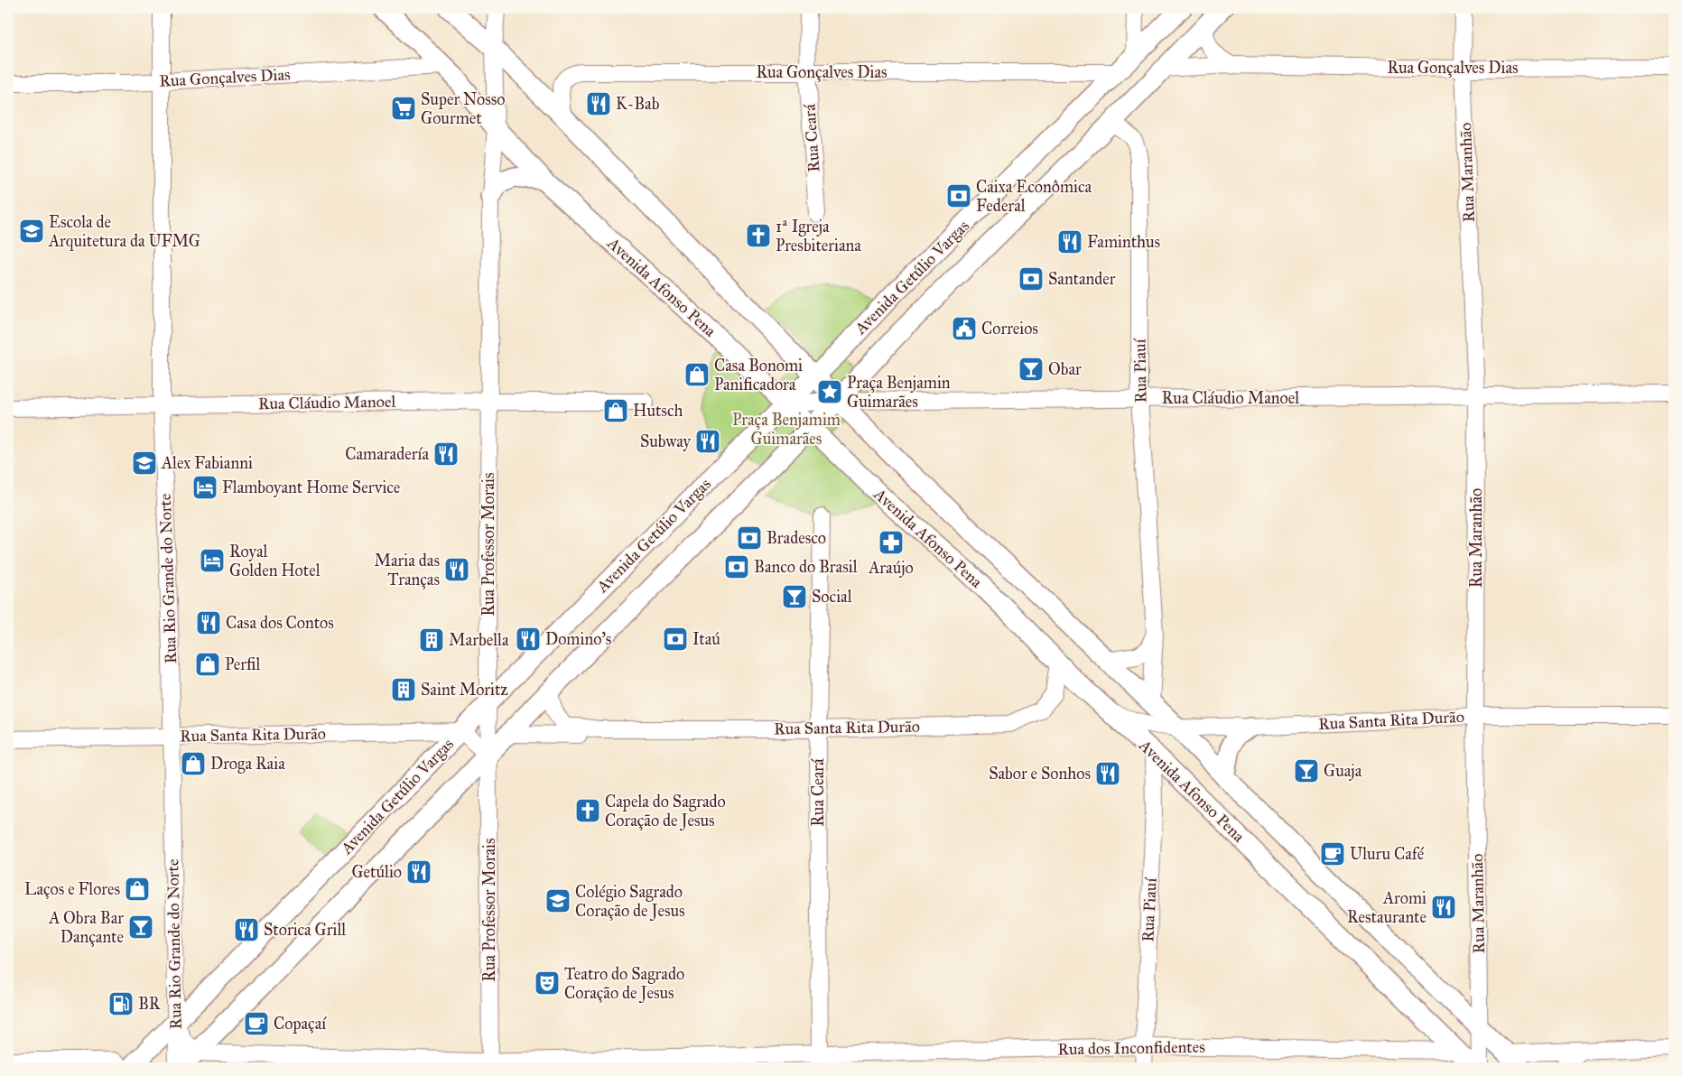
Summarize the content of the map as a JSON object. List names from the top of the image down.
{
  "streets": {
    "main road": ["Avenida Getúlio Vargas", "Avenida Afonso Pena"],
    "street": [
      "Rua Gonçalves Dias",
      "Rua Ceará",
      "Rua Maranhão",
      "Rua Piauí",
      "Rua Cláudio Manoel",
      "Rua Professor Morais",
      "Rua Rio Grande do Norte",
      "Rua Santa Rita Durão",
      "Rua dos Inconfidentes"
    ]
  },
  "crossings": [
    ["Rua Gonçalves Dias", "Rua Ceará"],
    ["Rua Gonçalves Dias", "Rua Maranhão"],
    ["Rua Gonçalves Dias", "Avenida Getúlio Vargas"],
    ["Rua Gonçalves Dias", "Avenida Afonso Pena"],
    ["Rua Gonçalves Dias", "Rua Rio Grande do Norte"],
    ["Rua Ceará", "Rua Santa Rita Durão"],
    ["Rua Ceará", "Rua dos Inconfidentes"],
    ["Rua Maranhão", "Avenida Afonso Pena"],
    ["Rua Maranhão", "Rua Cláudio Manoel"],
    ["Rua Maranhão", "Rua Santa Rita Durão"],
    ["Avenida Getúlio Vargas", "Avenida Afonso Pena"],
    ["Avenida Getúlio Vargas", "Rua Piauí"],
    ["Avenida Getúlio Vargas", "Rua Cláudio Manoel"],
    ["Avenida Getúlio Vargas", "Rua Professor Morais"],
    ["Avenida Getúlio Vargas", "Rua Rio Grande do Norte"],
    ["Avenida Getúlio Vargas", "Rua Santa Rita Durão"],
    ["Avenida Getúlio Vargas", "Rua dos Inconfidentes"],
    ["Avenida Afonso Pena", "Rua Piauí"],
    ["Avenida Afonso Pena", "Rua Cláudio Manoel"],
    ["Avenida Afonso Pena", "Rua Professor Morais"],
    ["Avenida Afonso Pena", "Rua Santa Rita Durão"],
    ["Avenida Afonso Pena", "Rua dos Inconfidentes"],
    ["Rua Piauí", "Rua Cláudio Manoel"],
    ["Rua Piauí", "Rua dos Inconfidentes"],
    ["Rua Cláudio Manoel", "Rua Professor Morais"],
    ["Rua Cláudio Manoel", "Rua Rio Grande do Norte"],
    ["Rua Professor Morais", "Rua dos Inconfidentes"],
    ["Rua Rio Grande do Norte", "Rua Santa Rita Durão"]
  ],
  "parks": ["Praça Benjamim Guimarães"],
  "places": {
    "restaurant": [
      "K-Bab",
      "Faminthus",
      "Subway",
      "Camaradería",
      "Maria das Tranças",
      "Casa dos Contos",
      "Domino's",
      "Sabor e Sonhos",
      "Getúlio",
      "Aromi Restaurante",
      "Storica Grill"
    ],
    "supermarket": ["Super Nosso Gourmet"],
    "bank": [
      "Caixa Econômica Federal",
      "Santander",
      "Bradesco",
      "Banco do Brasil",
      "Itaú"
    ],
    "school or university": ["Escola de Arquitetura da UFMG", "Alex Fabianni", "Colégio Sagrado Coração de Jesus"],
    "church": ["1ª Igreja Presbiteriana", "Capela do Sagrado Coração de Jesus"],
    "public building": ["Correios"],
    "bar": [
      "Obar",
      "Social",
      "Guaja",
      "A Obra Bar Dançante"
    ],
    "shop": [
      "Casa Bonomi Panificadora",
      "Hutsch",
      "Perfil",
      "Droga Raia",
      "Laços e Flores"
    ],
    "place": ["Praça Benjamin Guimarães"],
    "hotel": ["Flamboyant Home Service", "Royal Golden Hotel"],
    "pharmacy": ["Araújo"],
    "building": ["Marbella", "Saint Moritz"],
    "cafe": ["Uluru Café", "Copaçaí"],
    "theatre": ["Teatro do Sagrado Coração de Jesus"],
    "fuel station": ["BR"]
  }
}
